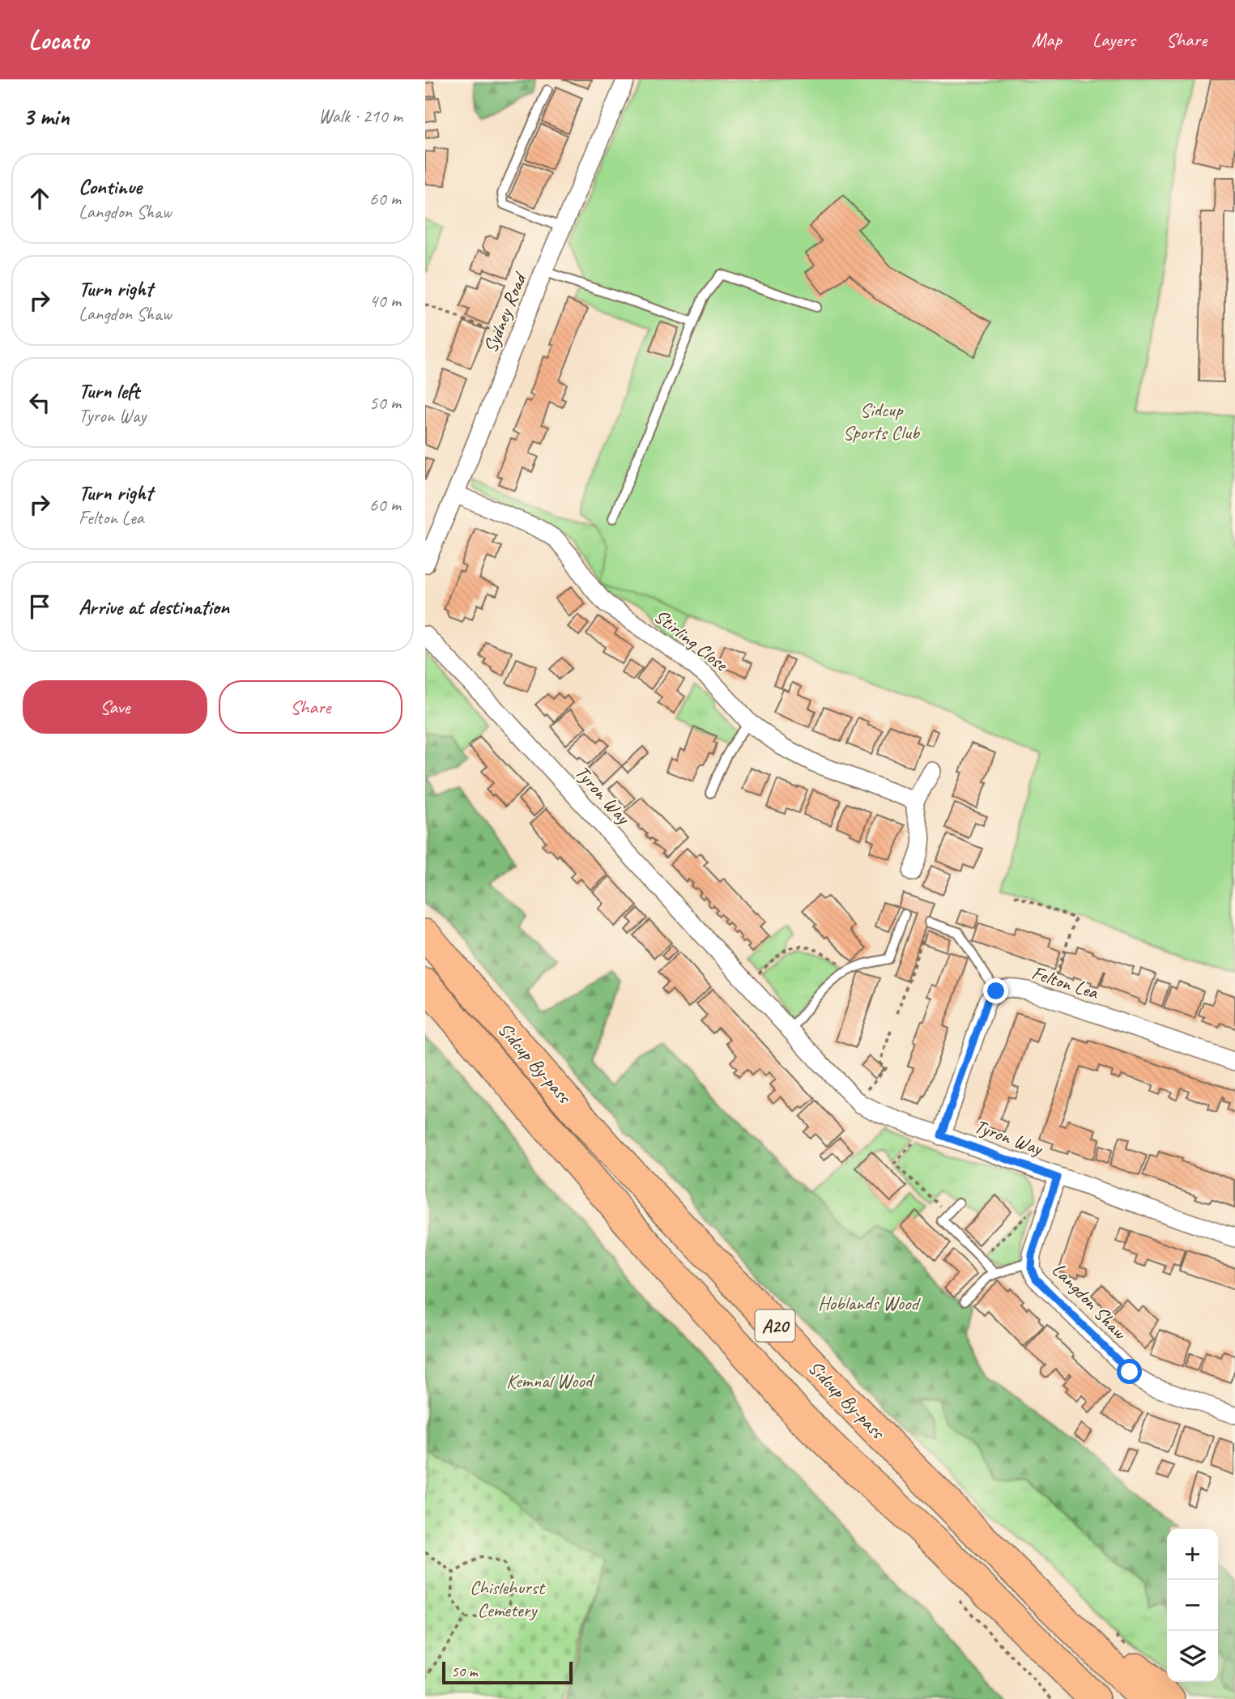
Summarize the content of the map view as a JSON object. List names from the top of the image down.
{
  "streets": {
    "highway": ["Sidcup By-pass", "A20"],
    "street": [
      "Sydney Road",
      "Stirling Close",
      "Tyron Way",
      "Felton Lea",
      "Langdon Shaw"
    ]
  },
  "crossings": [
    ["Sydney Road", "Stirling Close"],
    ["Tyron Way", "Langdon Shaw"],
    ["Sidcup By-pass", "A20"]
  ],
  "parks": [
    "Sidcup Sports Club",
    "Hoblands Wood",
    "Kemnal Wood",
    "Chislehurst Cemetery"
  ],
  "scale_bar": "50 m",
  "page": {
    "header": "Locato",
    "nav": ["Map", "Layers", "Share"],
    "heading": ["3 min", "Walk · 210 m"],
    "list": [
      ["Continue", "Langdon Shaw", "60 m"],
      ["Turn right", "Langdon Shaw", "40 m"],
      ["Turn left", "Tyron Way", "50 m"],
      ["Turn right", "Felton Lea", "60 m"],
      "Arrive at destination"
    ],
    "buttons": ["Save", "Share"],
    "map_buttons": ["+", "−"],
    "scale": "50 m"
  }
}
